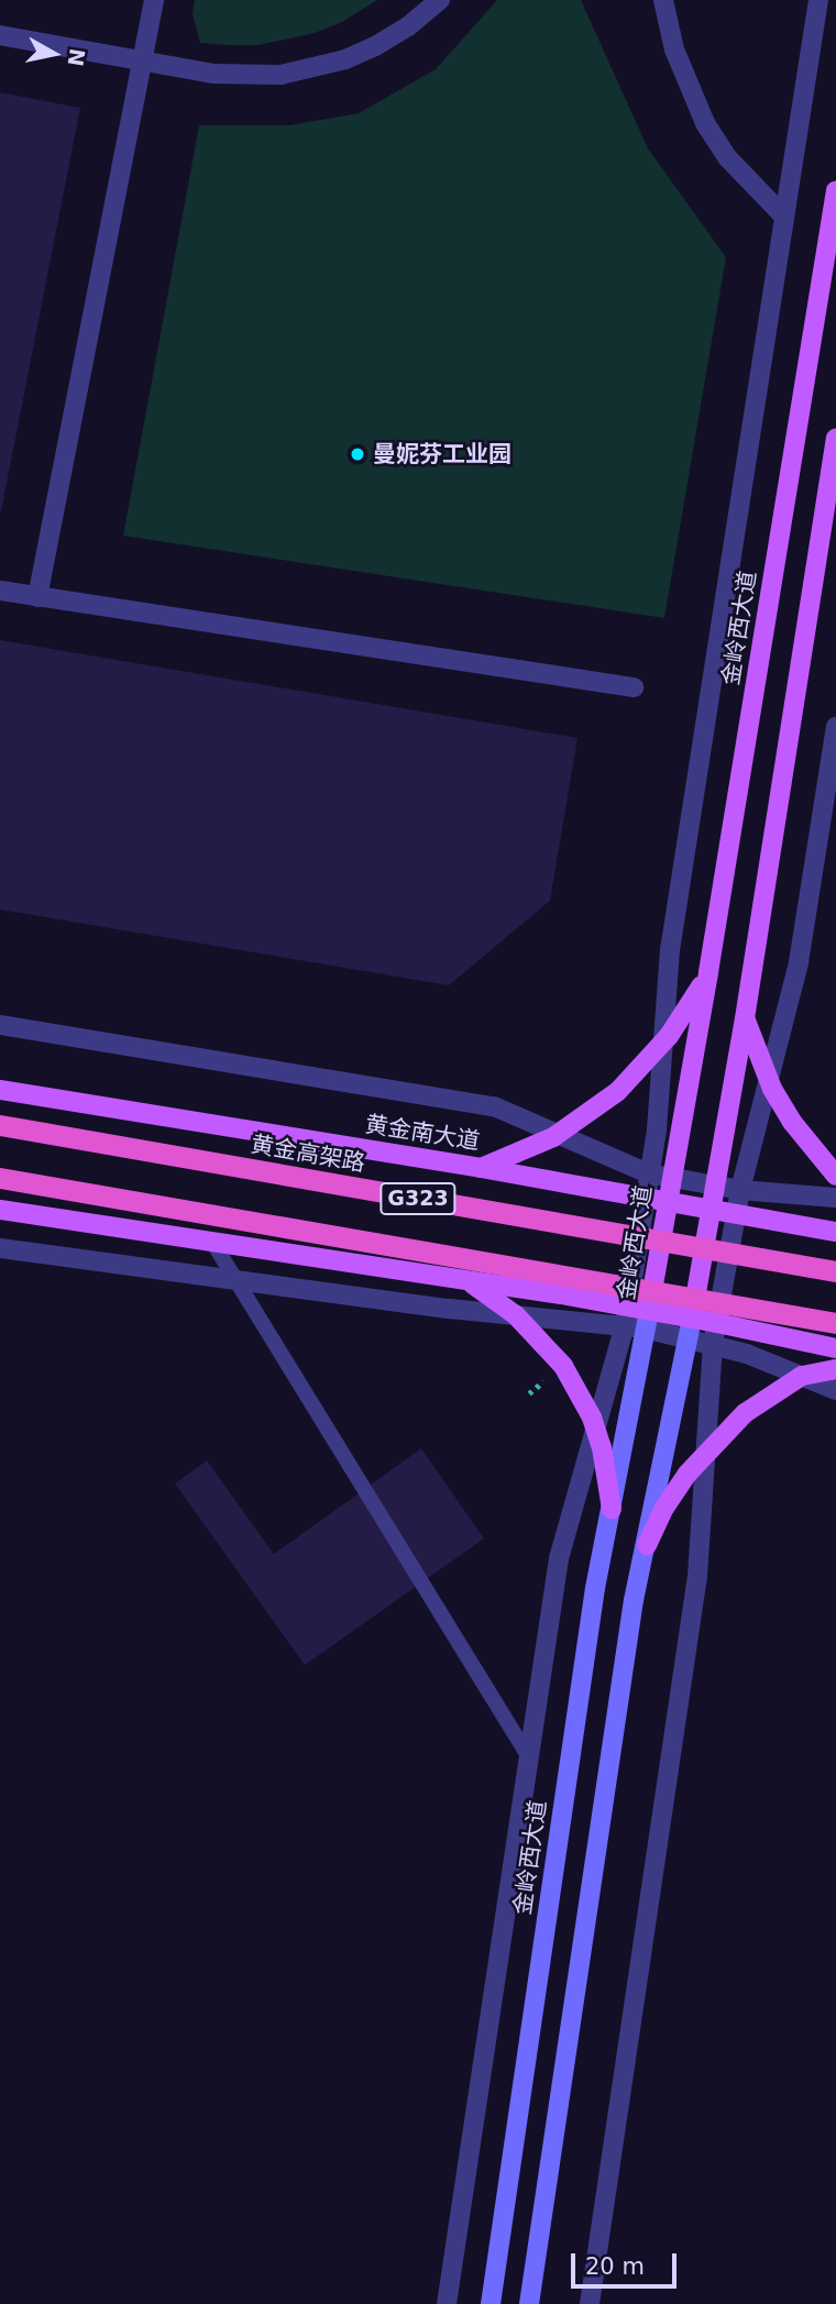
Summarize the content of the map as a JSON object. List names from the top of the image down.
{
  "streets": {
    "highway": ["黄金高架路", "G323"],
    "main road": ["金岭西大道", "黄金南大道"]
  },
  "crossings": [
    ["金岭西大道", "黄金南大道"]
  ],
  "places": ["曼妮芬工业园"],
  "scale_bar": "20 m",
  "north": "right"
}
